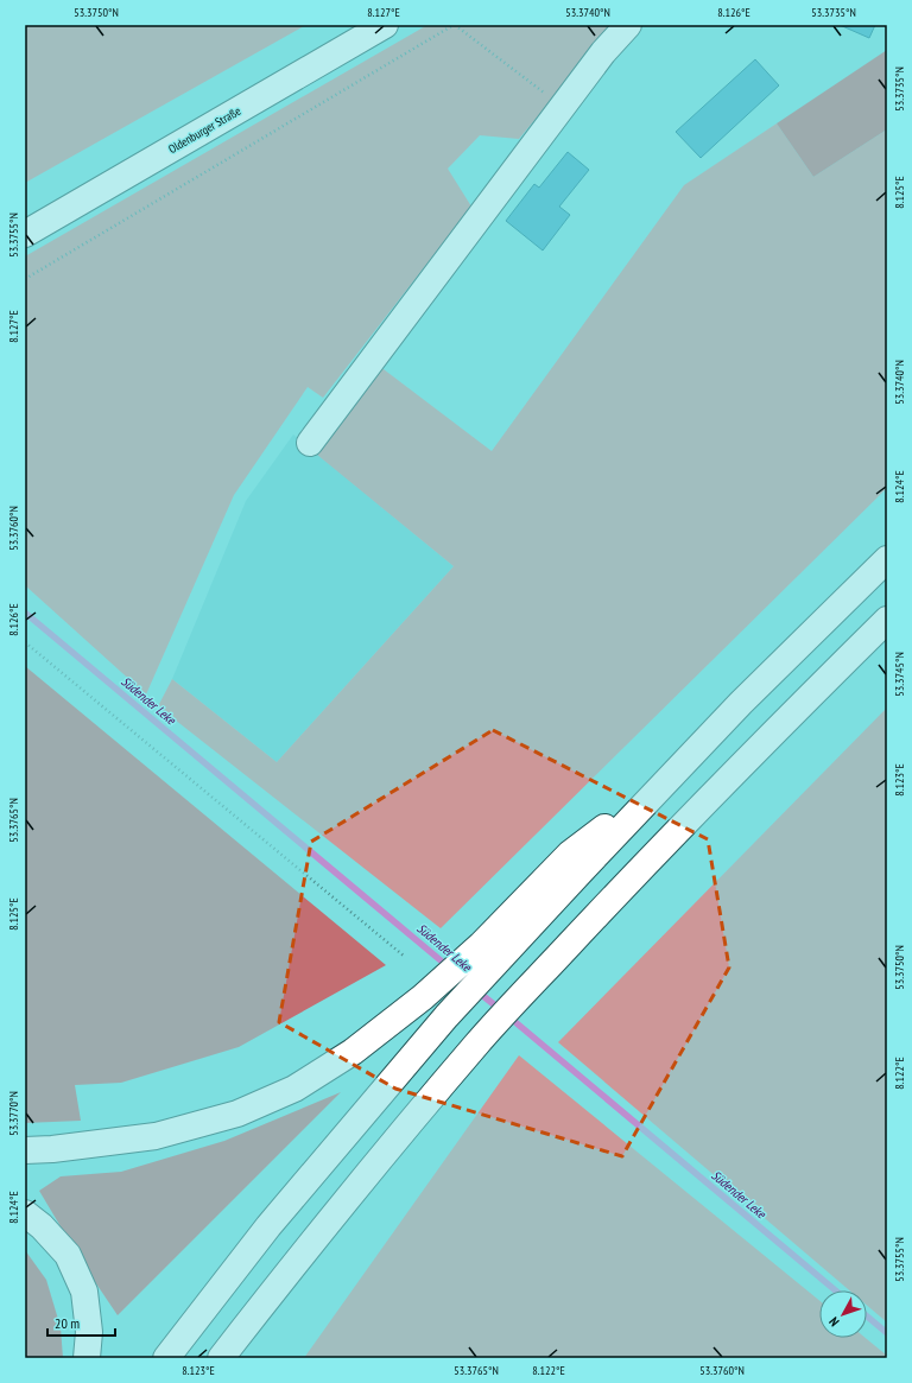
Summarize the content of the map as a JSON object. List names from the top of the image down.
{
  "streets": {
    "main road": ["Oldenburger Straße"]
  },
  "water": ["Südender Leke"],
  "scale_bar": "20 m",
  "north": "bottom left",
  "coordinates": [
    "53.3750°N",
    "8.127°E",
    "53.3740°N",
    "8.126°E",
    "53.3735°N",
    "8.125°E",
    "53.3755°N",
    "8.124°E",
    "53.3760°N",
    "53.3745°N",
    "8.123°E",
    "53.3765°N",
    "8.122°E",
    "53.3770°N"
  ]
}
